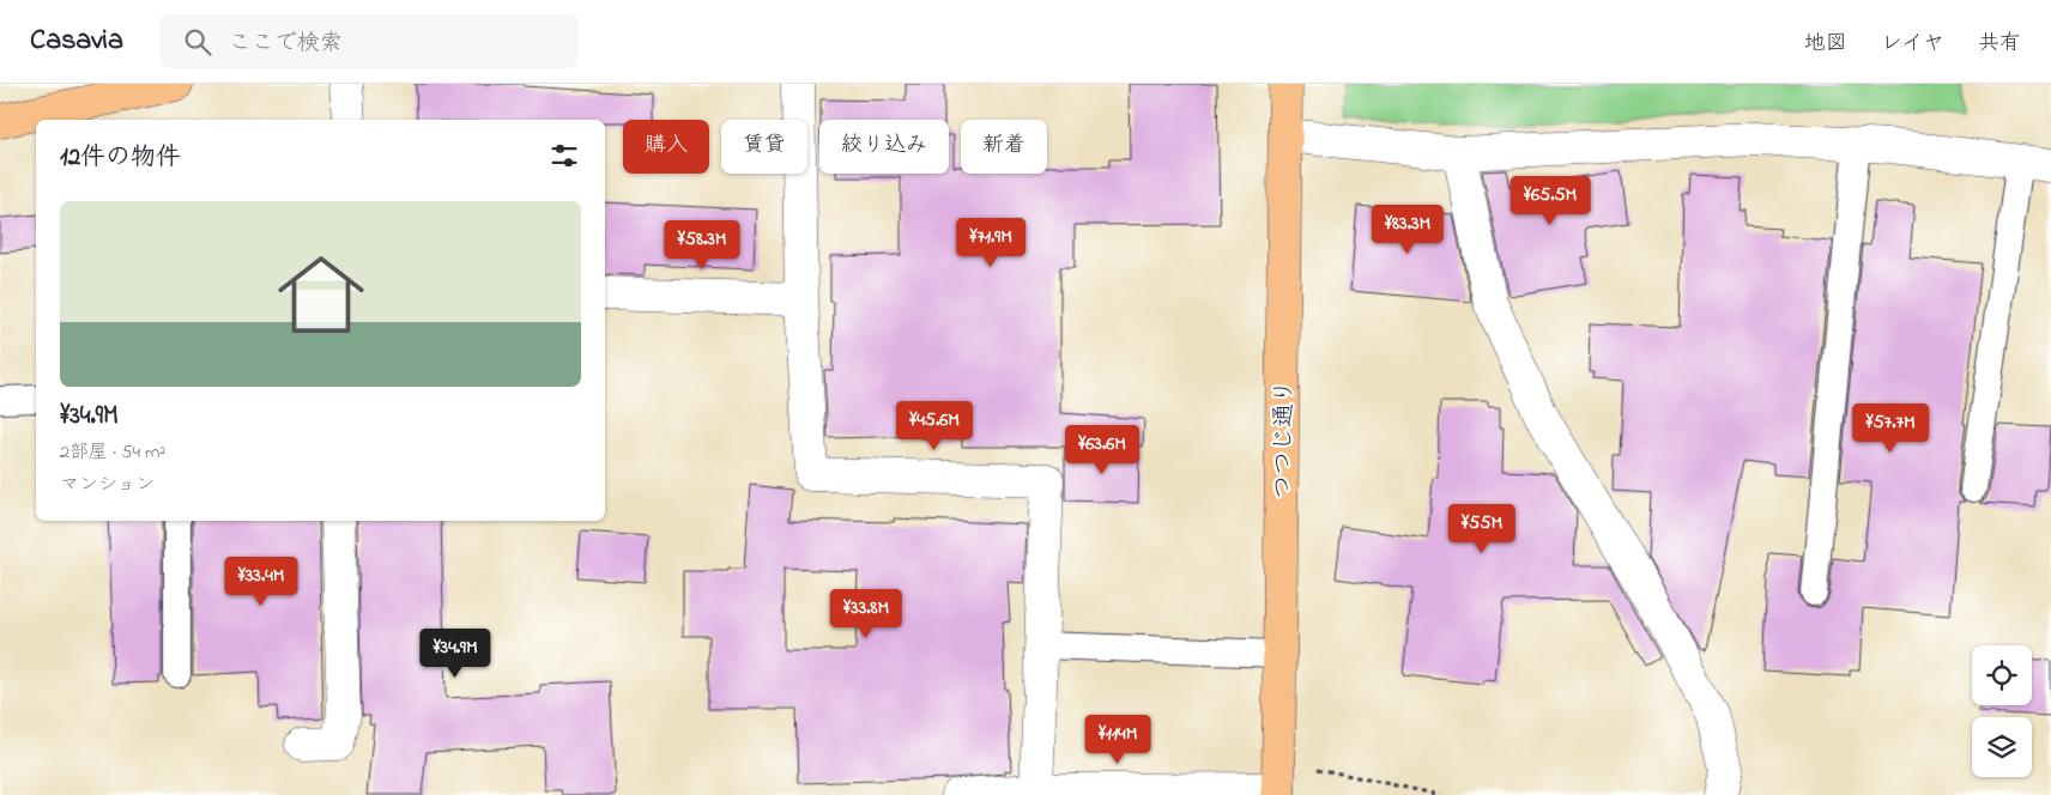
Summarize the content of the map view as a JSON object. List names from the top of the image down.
{
  "streets": {
    "main road": ["つつじ通り"]
  },
  "page": {
    "header": "Casavia",
    "search": "ここで検索",
    "nav": ["地図", "レイヤ", "共有"],
    "chip": [
      "購入",
      "賃貸",
      "絞り込み",
      "新着"
    ],
    "heading": "12件の物件",
    "price": [
      "¥65.5M",
      "¥83.3M",
      "¥71.9M",
      "¥58.3M",
      "¥45.6M",
      "¥57.7M",
      "¥63.6M",
      "¥55M",
      "¥33.4M",
      "¥33.8M",
      "¥34.9M",
      "¥114M"
    ],
    "list": [
      {
        "name": "¥34.9M",
        "note": "2部屋 · 54 m² · マンション"
      }
    ]
  }
}
